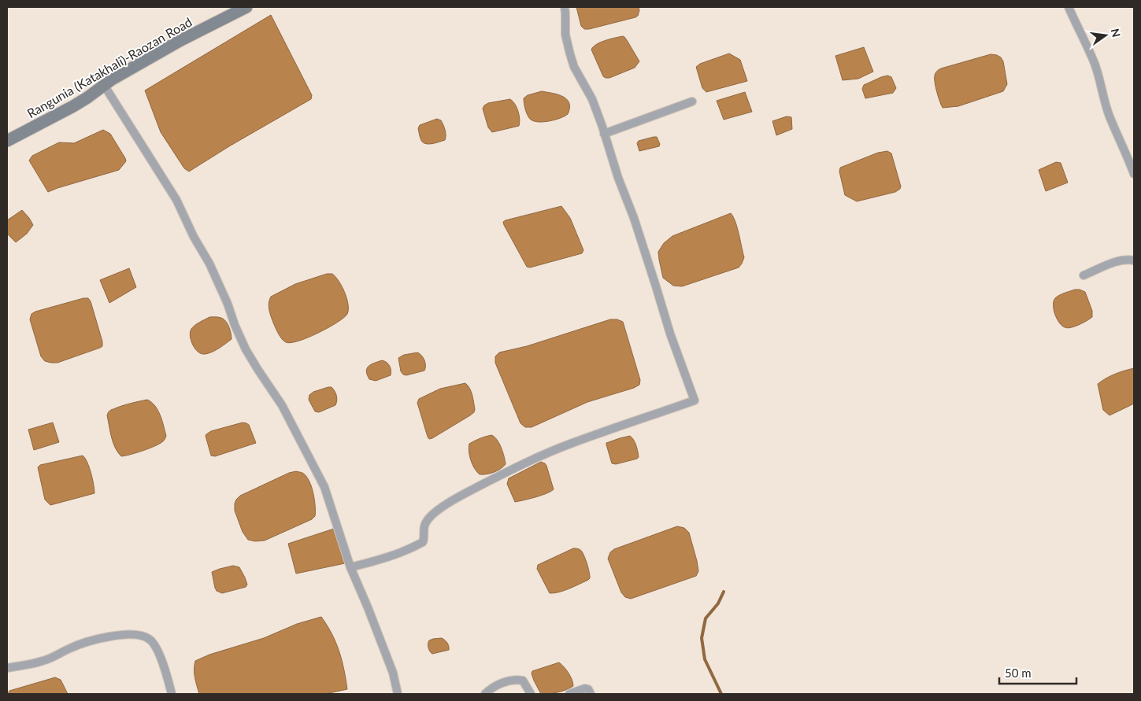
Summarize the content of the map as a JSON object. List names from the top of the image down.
{
  "streets": {
    "main road": ["Rangunia (Katakhali)-Raozan Road"]
  },
  "scale_bar": "50 m",
  "north": "right"
}
